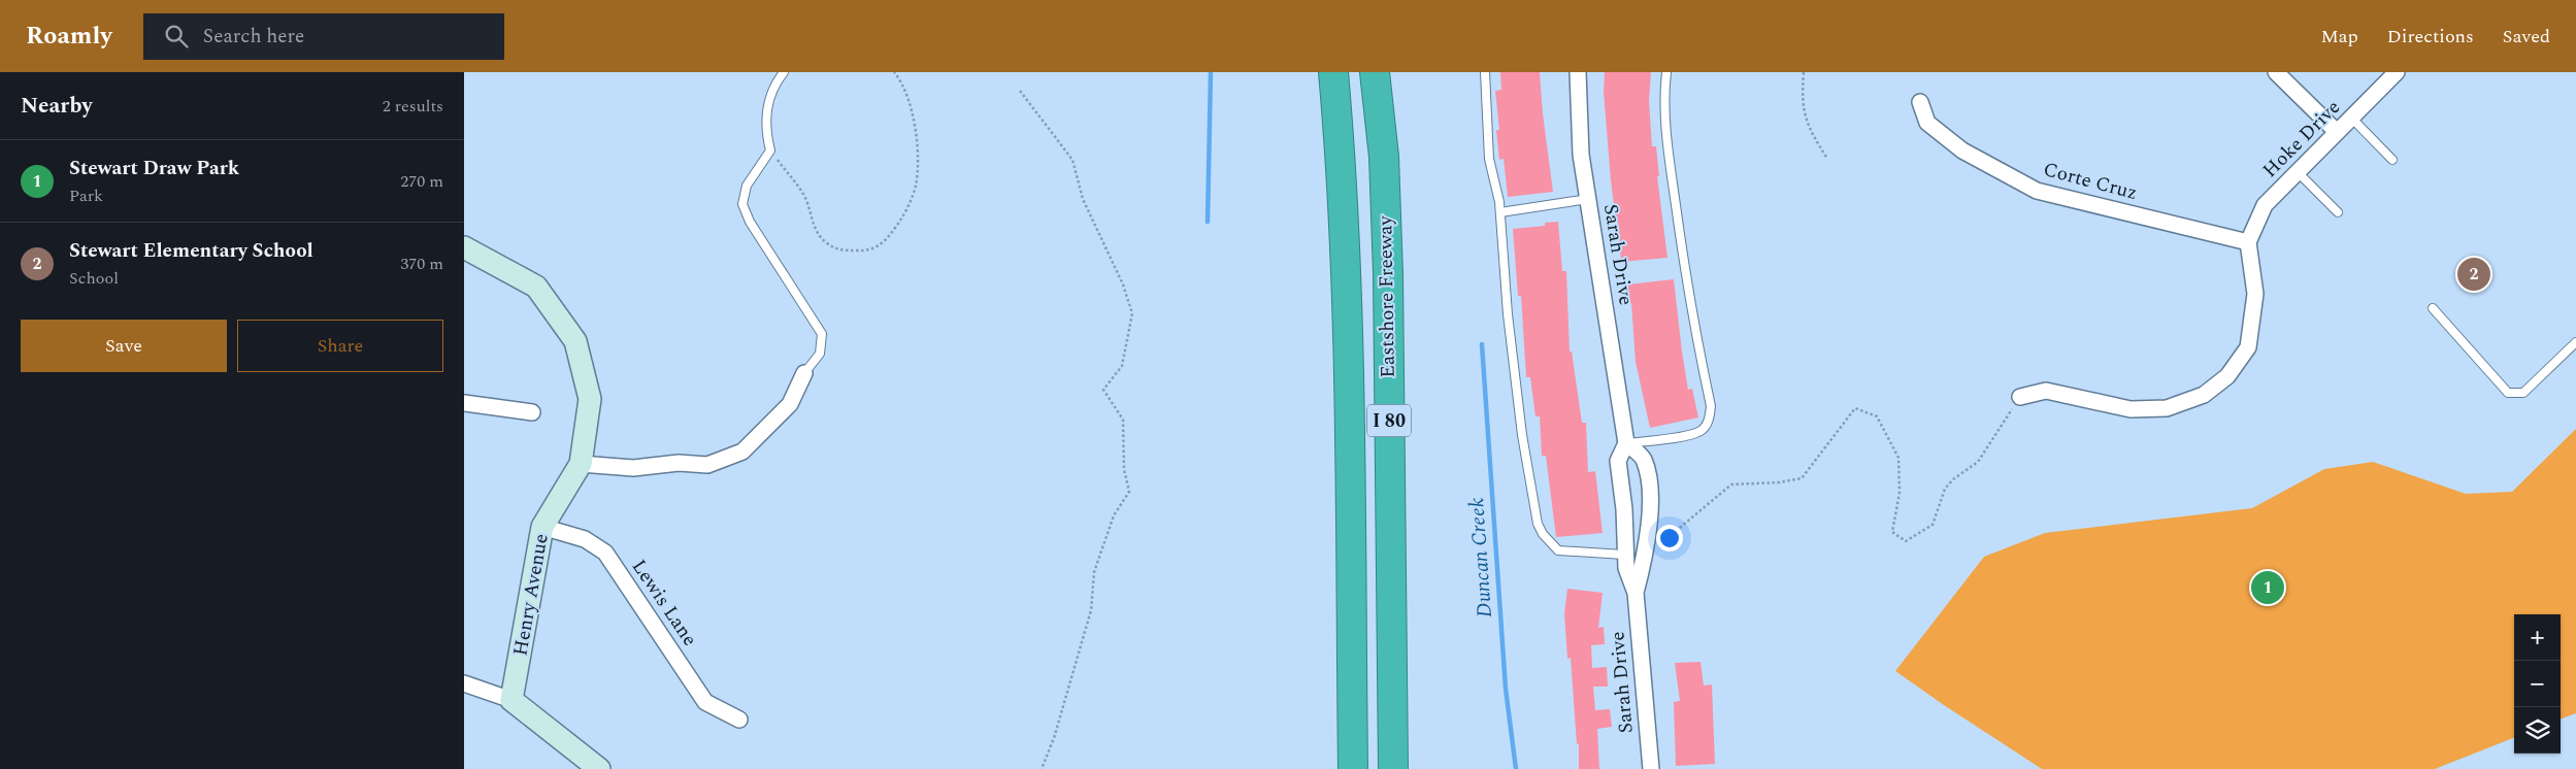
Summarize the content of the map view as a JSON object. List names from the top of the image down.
{
  "streets": {
    "highway": ["Eastshore Freeway", "I 80"],
    "street": [
      "Hoke Drive",
      "Corte Cruz",
      "Sarah Drive",
      "Henry Avenue",
      "Lewis Lane"
    ]
  },
  "crossings": [
    ["Hoke Drive", "Corte Cruz"],
    ["Henry Avenue", "Lewis Lane"]
  ],
  "water": ["Duncan Creek"],
  "page": {
    "header": "Roamly",
    "search": "Search here",
    "nav": ["Map", "Directions", "Saved"],
    "heading": ["Nearby", "2 results"],
    "list": [
      {
        "mark": "1",
        "name": "Stewart Draw Park",
        "note": "Park",
        "value": "270 m"
      },
      {
        "mark": "2",
        "name": "Stewart Elementary School",
        "note": "School",
        "value": "370 m"
      }
    ],
    "pins": ["2", "1"],
    "buttons": ["Save", "Share"],
    "map_buttons": ["+", "−"]
  }
}
